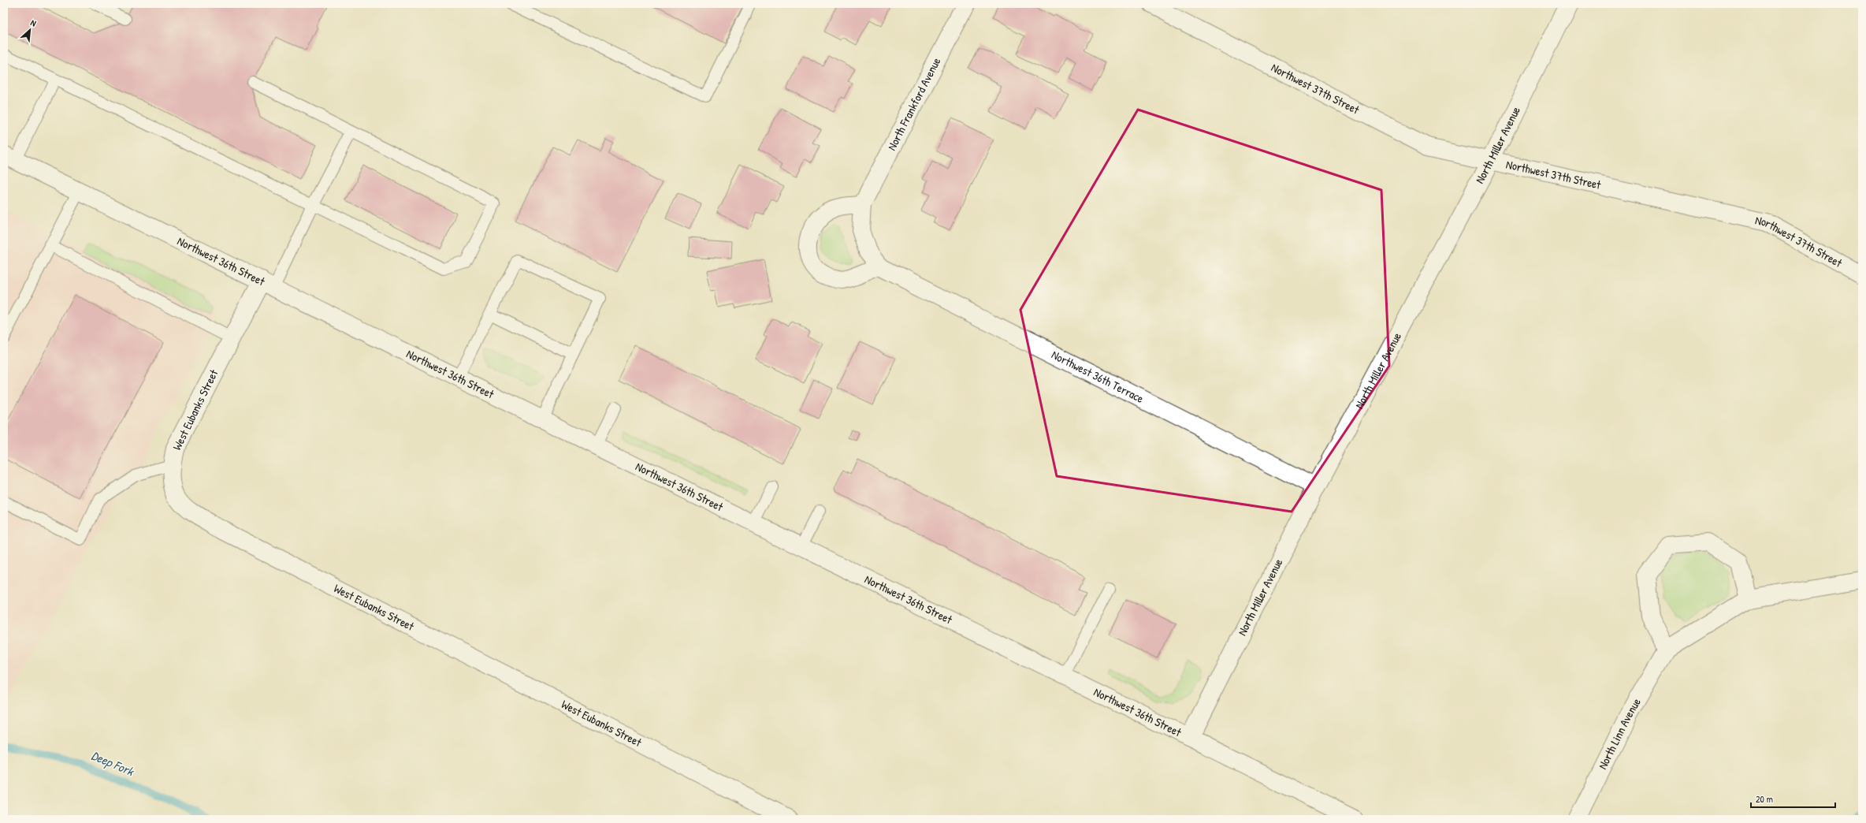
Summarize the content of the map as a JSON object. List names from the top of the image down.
{
  "streets": {
    "street": [
      "Northwest 37th Street",
      "North Frankford Avenue",
      "North Miller Avenue",
      "Northwest 36th Street",
      "Northwest 36th Terrace",
      "West Eubanks Street",
      "North Linn Avenue"
    ]
  },
  "crossings": [
    ["Northwest 37th Street", "North Miller Avenue"],
    ["North Frankford Avenue", "Northwest 36th Terrace"],
    ["North Miller Avenue", "Northwest 36th Street"],
    ["North Miller Avenue", "Northwest 36th Terrace"],
    ["Northwest 36th Street", "West Eubanks Street"]
  ],
  "water": ["Deep Fork"],
  "scale_bar": "20 m",
  "north": "top right"
}
